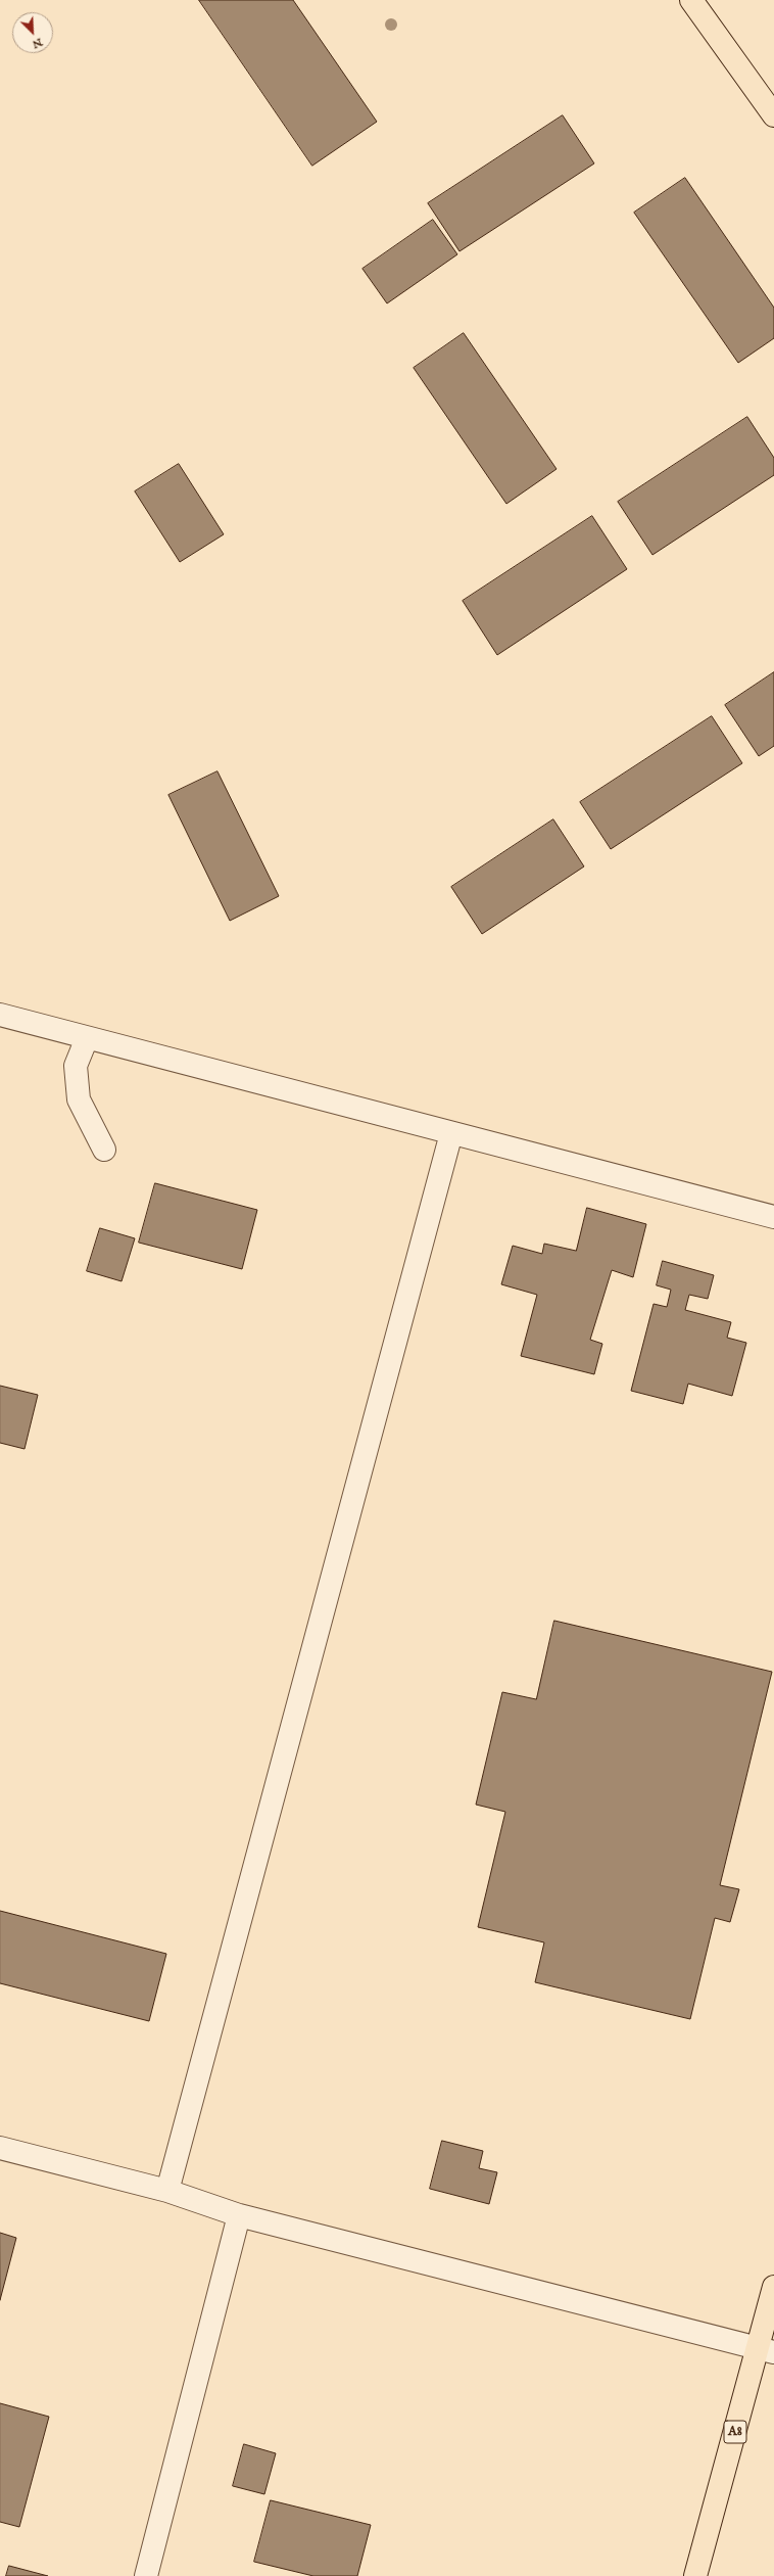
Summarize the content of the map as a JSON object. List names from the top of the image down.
{
  "streets": {
    "main road": ["A8"]
  },
  "north": "bottom right"
}
